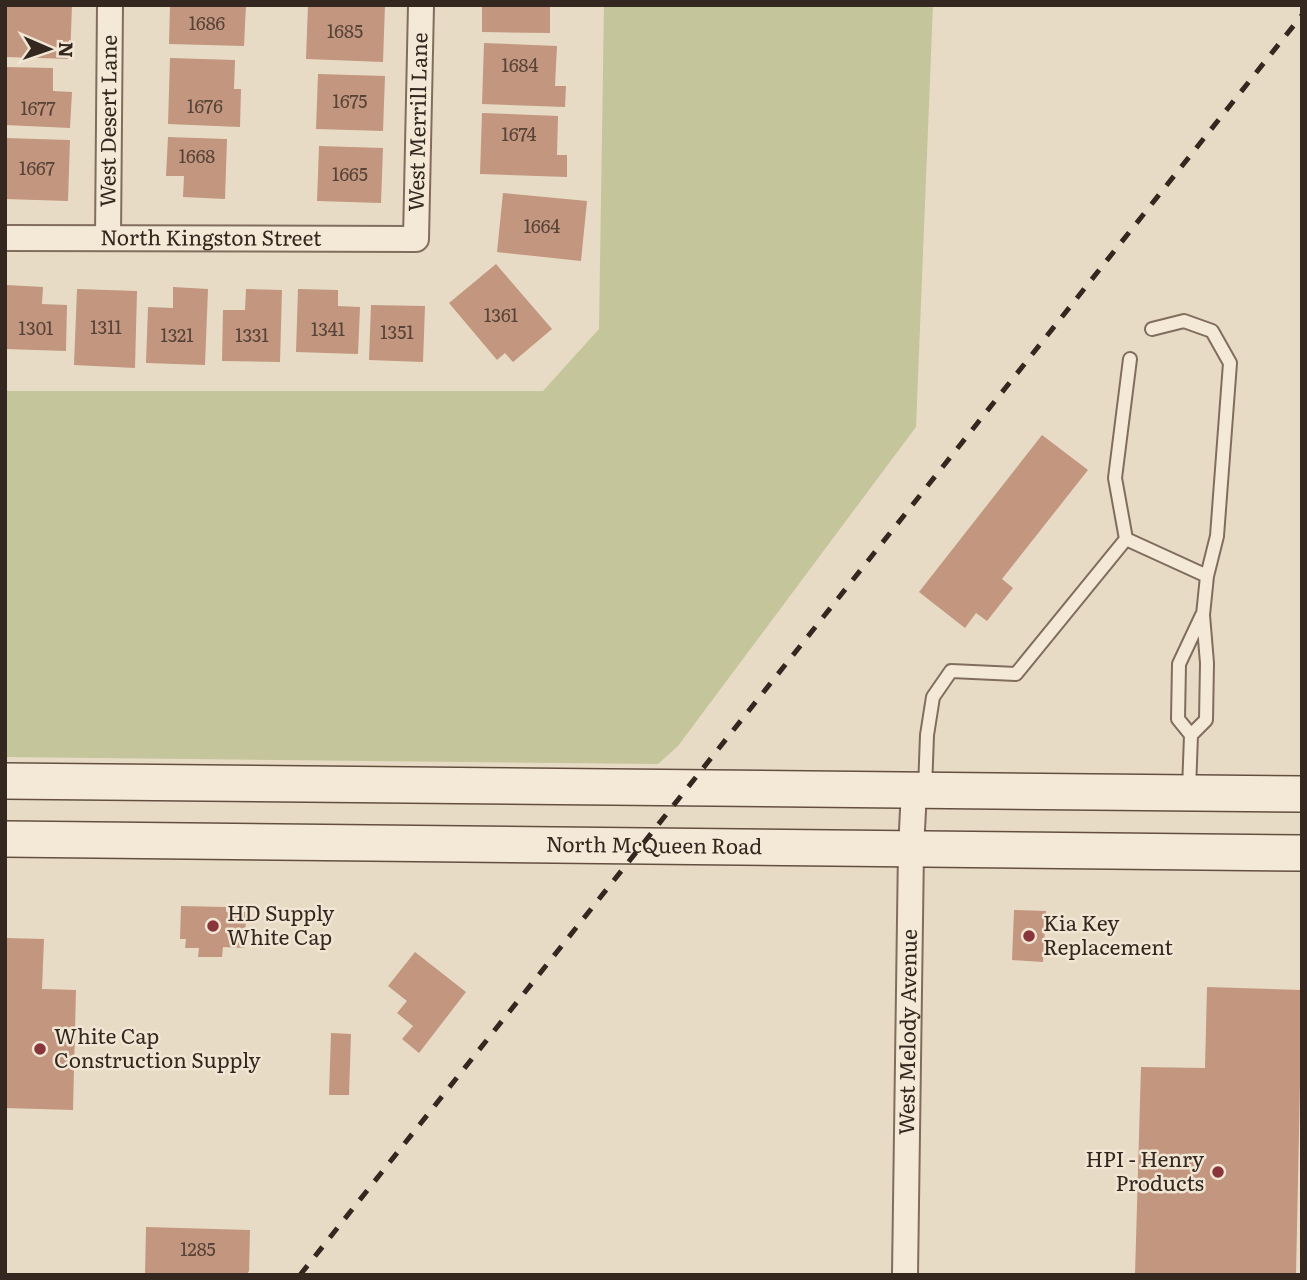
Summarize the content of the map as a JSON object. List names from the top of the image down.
{
  "streets": {
    "main road": ["North McQueen Road"],
    "street": [
      "West Desert Lane",
      "West Merrill Lane",
      "North Kingston Street",
      "West Melody Avenue"
    ]
  },
  "crossings": [
    ["West Desert Lane", "North Kingston Street"],
    ["West Merrill Lane", "North Kingston Street"],
    ["North McQueen Road", "West Melody Avenue"]
  ],
  "places": [
    "HD Supply White Cap",
    "Kia Key Replacement",
    "White Cap Construction Supply",
    "HPI - Henry Products"
  ],
  "house_numbers": [
    "1686",
    "1685",
    "1684",
    "1675",
    "1676",
    "1677",
    "1674",
    "1668",
    "1667",
    "1665",
    "1664",
    "1361",
    "1311",
    "1301",
    "1341",
    "1351",
    "1321",
    "1331",
    "1285"
  ],
  "north": "right"
}
